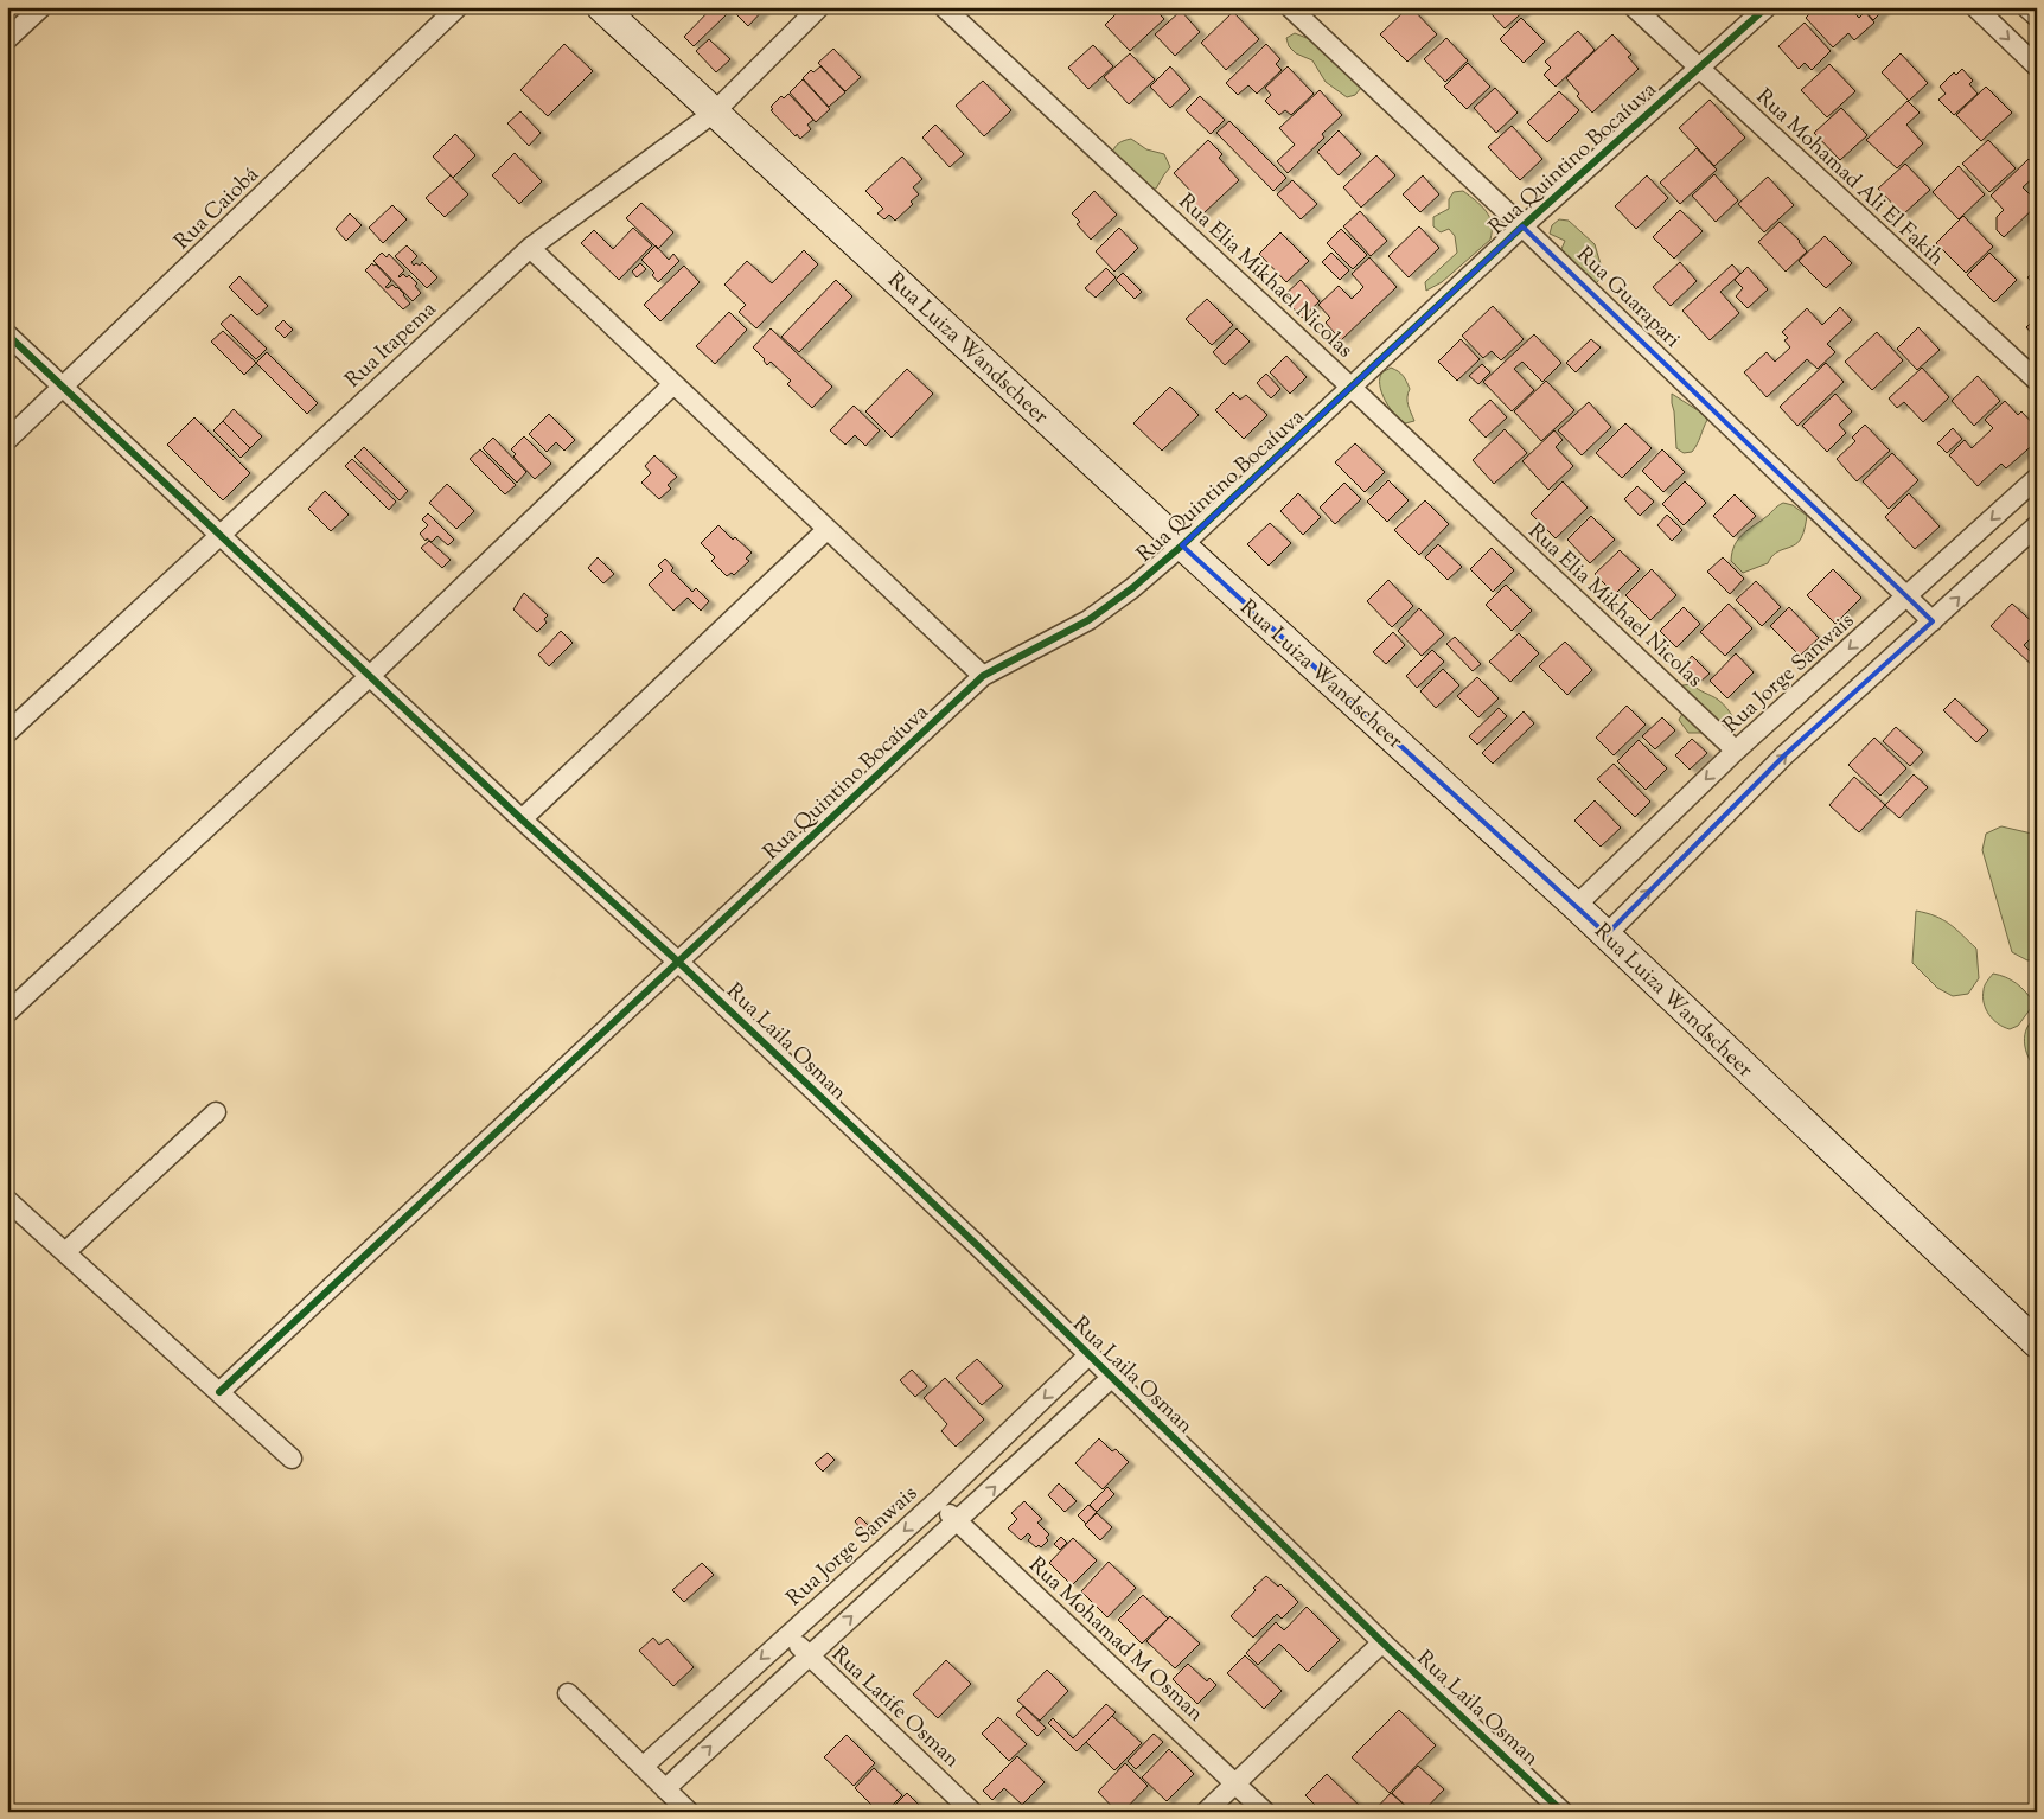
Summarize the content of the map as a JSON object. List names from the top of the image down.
{
  "streets": {
    "main road": ["Rua Luiza Wandscheer"],
    "street": [
      "Rua Quintino Bocaíuva",
      "Rua Mohamad Ali El Fakih",
      "Rua Caiobá",
      "Rua Elia Mikhael Nicolas",
      "Rua Guarapari",
      "Rua Itapema",
      "Rua Jorge Sanwais",
      "Rua Laila Osman",
      "Rua Mohamad M Osman",
      "Rua Latife Osman"
    ]
  },
  "crossings": [
    ["Rua Quintino Bocaíuva", "Rua Mohamad Ali El Fakih"],
    ["Rua Quintino Bocaíuva", "Rua Elia Mikhael Nicolas"],
    ["Rua Quintino Bocaíuva", "Rua Guarapari"],
    ["Rua Quintino Bocaíuva", "Rua Luiza Wandscheer"],
    ["Rua Quintino Bocaíuva", "Rua Laila Osman"],
    ["Rua Caiobá", "Rua Laila Osman"],
    ["Rua Elia Mikhael Nicolas", "Rua Jorge Sanwais"],
    ["Rua Guarapari", "Rua Jorge Sanwais"],
    ["Rua Itapema", "Rua Luiza Wandscheer"],
    ["Rua Itapema", "Rua Laila Osman"],
    ["Rua Luiza Wandscheer", "Rua Jorge Sanwais"],
    ["Rua Jorge Sanwais", "Rua Laila Osman"],
    ["Rua Jorge Sanwais", "Rua Mohamad M Osman"],
    ["Rua Jorge Sanwais", "Rua Latife Osman"]
  ]
}
